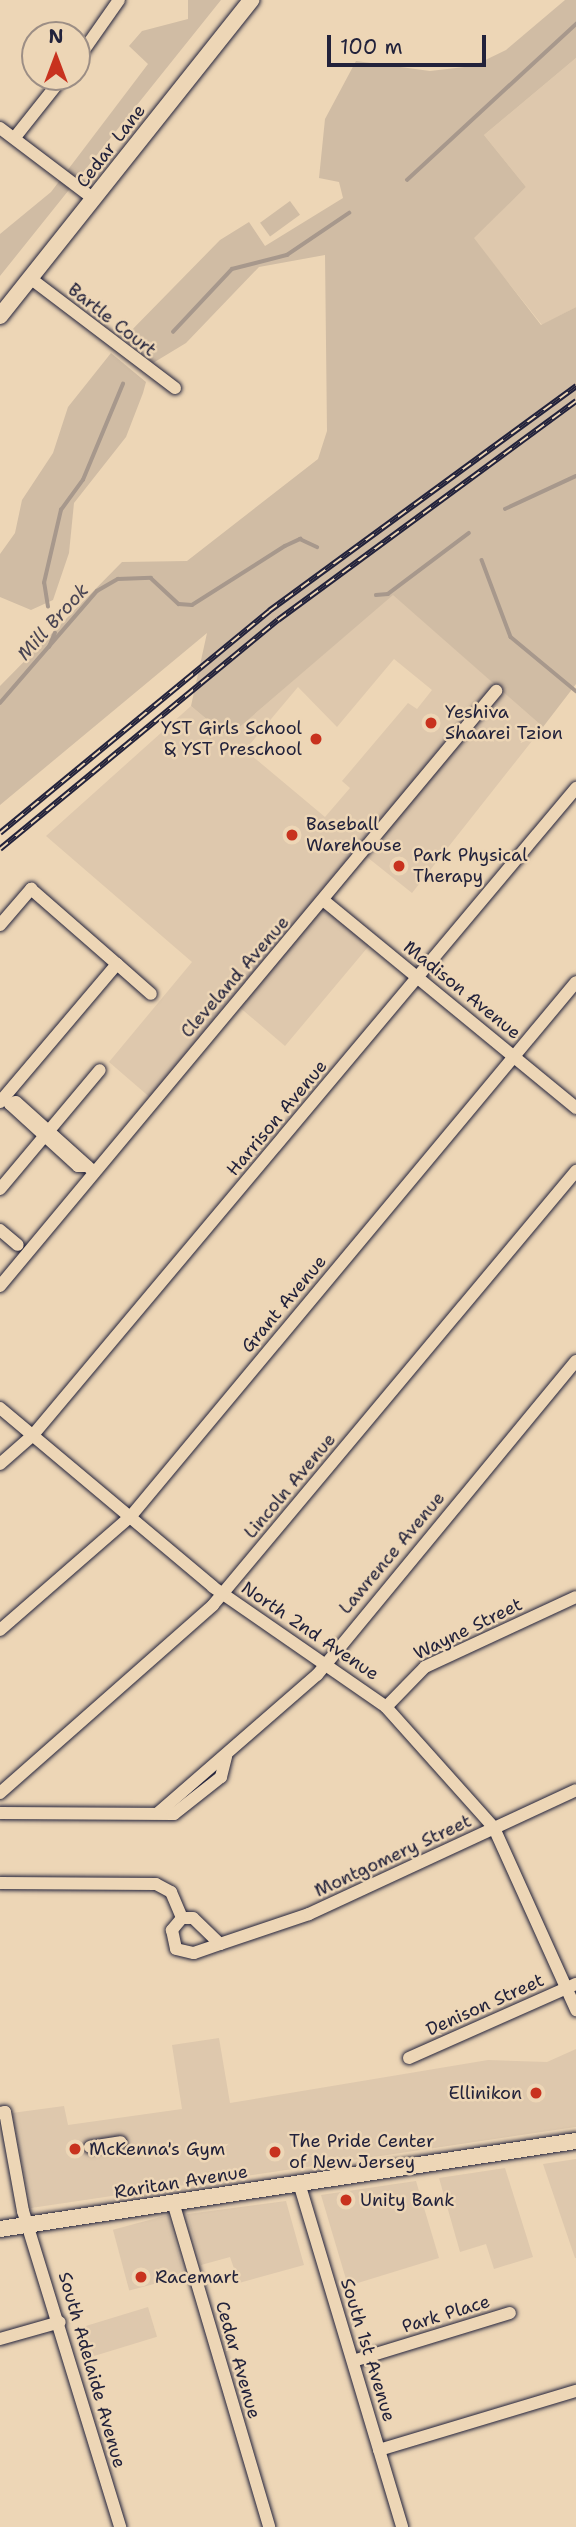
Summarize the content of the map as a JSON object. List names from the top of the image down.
{
  "streets": {
    "main road": ["Cedar Lane", "Raritan Avenue"],
    "street": [
      "Bartle Court",
      "Cleveland Avenue",
      "Madison Avenue",
      "Harrison Avenue",
      "Grant Avenue",
      "Lincoln Avenue",
      "Lawrence Avenue",
      "Wayne Street",
      "North 2nd Avenue",
      "Montgomery Street",
      "Denison Street",
      "Park Place",
      "South 1st Avenue",
      "Cedar Avenue",
      "South Adelaide Avenue"
    ]
  },
  "crossings": [
    ["Cedar Lane", "Bartle Court"],
    ["Cleveland Avenue", "Madison Avenue"],
    ["Madison Avenue", "Harrison Avenue"],
    ["Madison Avenue", "Grant Avenue"],
    ["Harrison Avenue", "North 2nd Avenue"],
    ["Grant Avenue", "North 2nd Avenue"],
    ["Lincoln Avenue", "North 2nd Avenue"],
    ["Lawrence Avenue", "North 2nd Avenue"],
    ["Wayne Street", "North 2nd Avenue"],
    ["North 2nd Avenue", "Montgomery Street"],
    ["North 2nd Avenue", "Denison Street"],
    ["Raritan Avenue", "South 1st Avenue"],
    ["Raritan Avenue", "Cedar Avenue"],
    ["Raritan Avenue", "South Adelaide Avenue"],
    ["Park Place", "South 1st Avenue"]
  ],
  "water": ["Mill Brook"],
  "places": [
    "Yeshiva Shaarei Tzion",
    "YST Girls School & YST Preschool",
    "Baseball Warehouse",
    "Park Physical Therapy",
    "Ellinikon",
    "McKenna's Gym",
    "The Pride Center of New Jersey",
    "Unity Bank",
    "Racemart"
  ],
  "scale_bar": "100 m",
  "north": "top"
}
